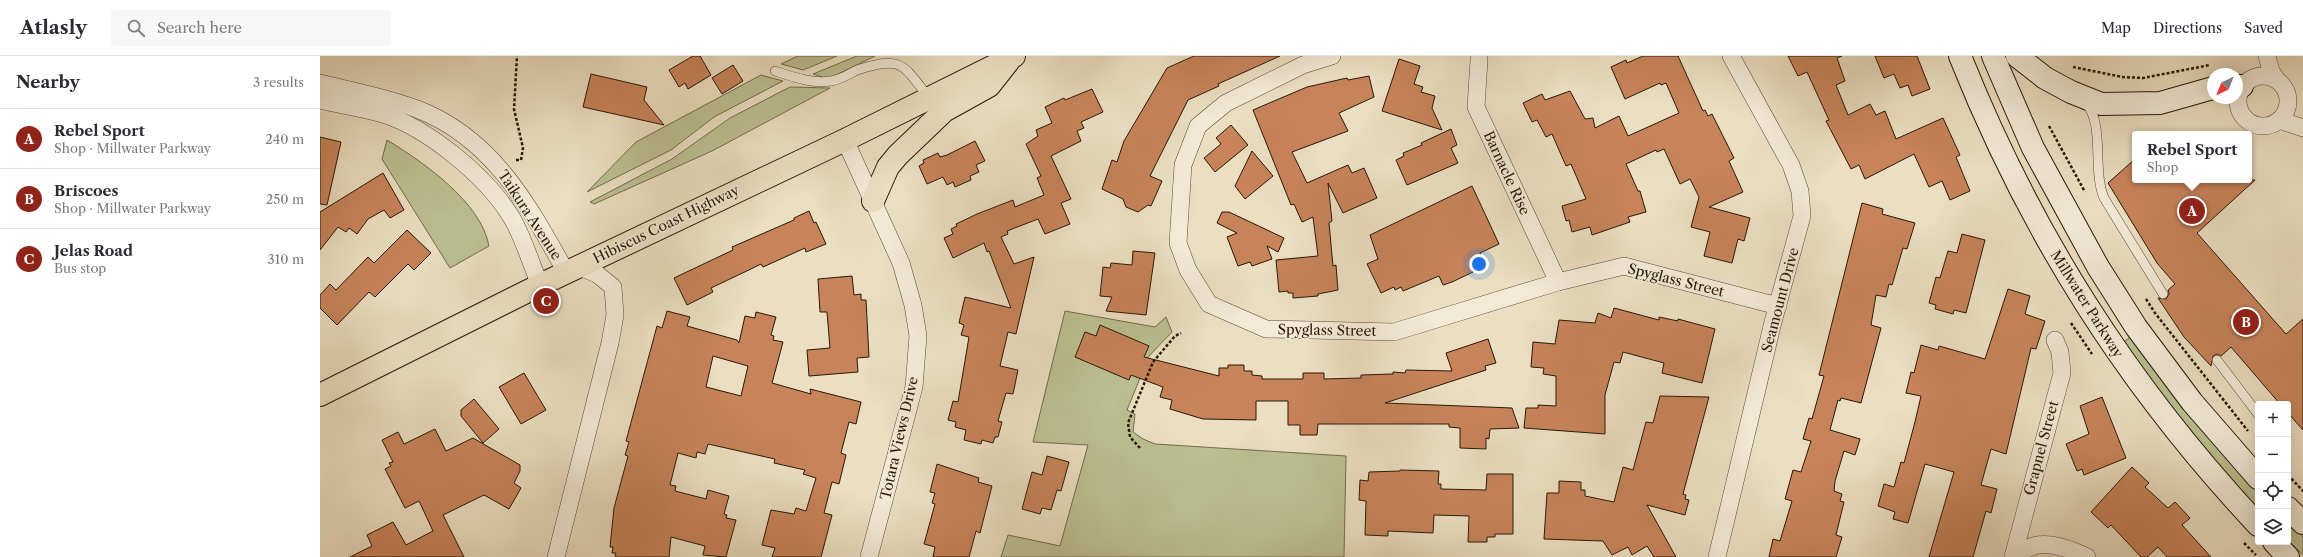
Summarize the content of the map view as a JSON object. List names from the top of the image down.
{
  "streets": {
    "main road": ["Hibiscus Coast Highway", "Millwater Parkway"],
    "street": [
      "Barnacle Rise",
      "Taikura Avenue",
      "Spyglass Street",
      "Seamount Drive",
      "Totara Views Drive",
      "Grapnel Street"
    ]
  },
  "crossings": [
    ["Barnacle Rise", "Spyglass Street"],
    ["Taikura Avenue", "Hibiscus Coast Highway"],
    ["Hibiscus Coast Highway", "Totara Views Drive"],
    ["Spyglass Street", "Seamount Drive"]
  ],
  "north": "bottom left",
  "page": {
    "header": "Atlasly",
    "search": "Search here",
    "nav": ["Map", "Directions", "Saved"],
    "heading": ["Nearby", "3 results"],
    "list": [
      {
        "mark": "A",
        "name": "Rebel Sport",
        "note": "Shop · Millwater Parkway",
        "value": "240 m"
      },
      {
        "mark": "B",
        "name": "Briscoes",
        "note": "Shop · Millwater Parkway",
        "value": "250 m"
      },
      {
        "mark": "C",
        "name": "Jelas Road",
        "note": "Bus stop",
        "value": "310 m"
      }
    ],
    "popup": ["Rebel Sport", "Shop"],
    "pins": ["A", "C", "B"],
    "map_buttons": ["+", "−"]
  }
}
